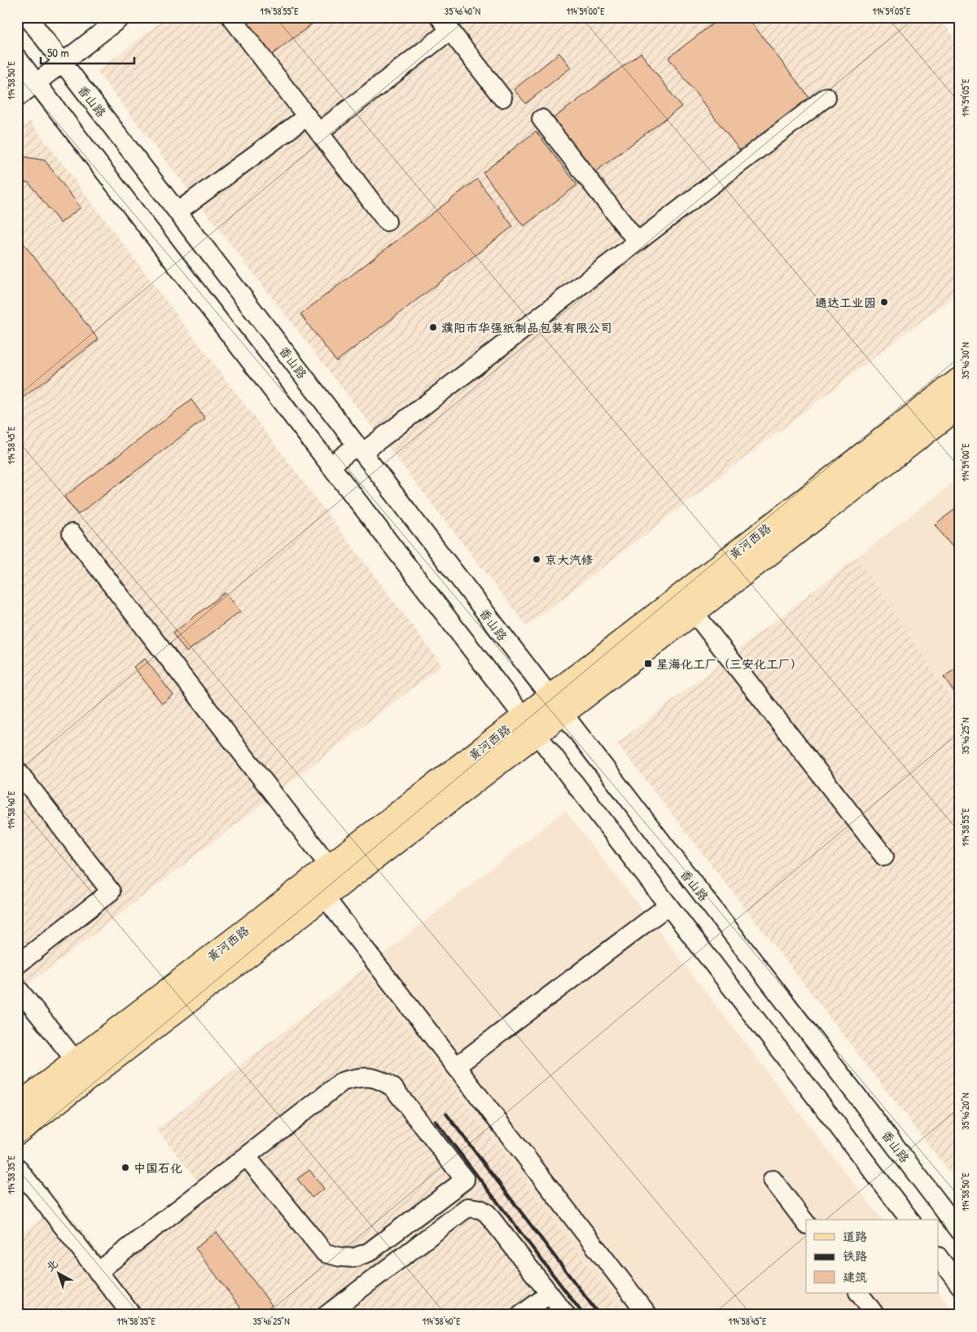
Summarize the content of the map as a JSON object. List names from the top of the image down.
{
  "streets": {
    "main road": ["黄河西路"],
    "street": ["香山路"]
  },
  "crossings": [
    ["香山路", "黄河西路"]
  ],
  "places": {
    "other": [
      "通达工业园",
      "濮阳市华强纸制品包装有限公司",
      "京大汽修",
      "中国石化"
    ],
    "transit": ["星海化工厂（三安化工厂）"]
  },
  "legend": ["道路", "铁路", "建筑"],
  "scale_bar": "50 m",
  "north": "top left",
  "coordinates": [
    "114°58'55\"E",
    "35°46'40\"N",
    "114°59'00\"E",
    "114°59'05\"E",
    "114°58'50\"E",
    "35°46'30\"N",
    "114°58'45\"E",
    "35°46'25\"N",
    "114°58'40\"E",
    "35°46'20\"N",
    "114°58'35\"E"
  ]
}
